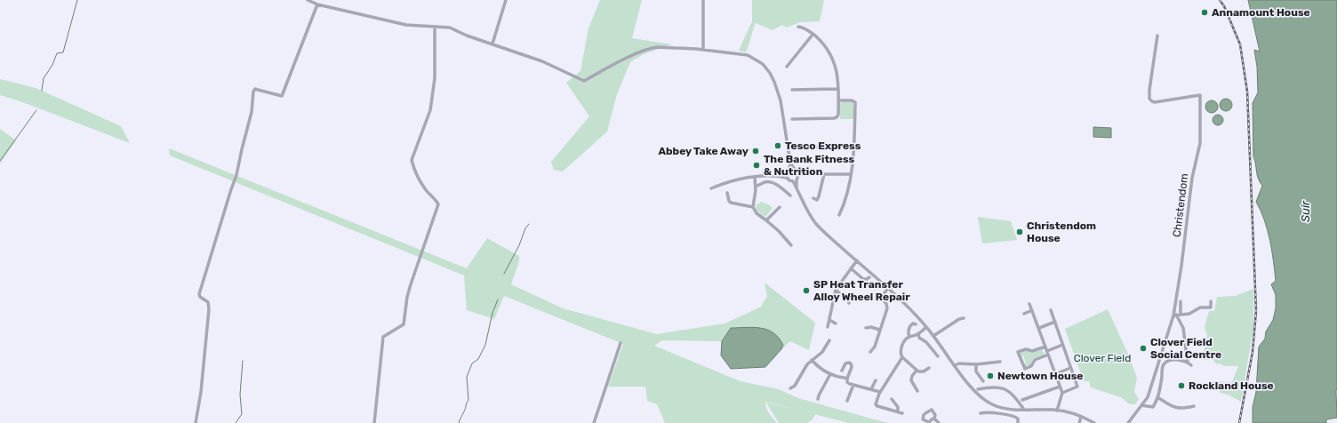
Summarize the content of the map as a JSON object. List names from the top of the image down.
{
  "streets": {
    "street": ["Christendom"]
  },
  "water": ["Suir"],
  "parks": ["Clover Field"],
  "places": [
    "Annamount House",
    "Tesco Express",
    "Abbey Take Away",
    "The Bank Fitness & Nutrition",
    "Christendom House",
    "SP Heat Transfer Alloy Wheel Repair",
    "Clover Field Social Centre",
    "Newtown House",
    "Rockland House"
  ]
}
